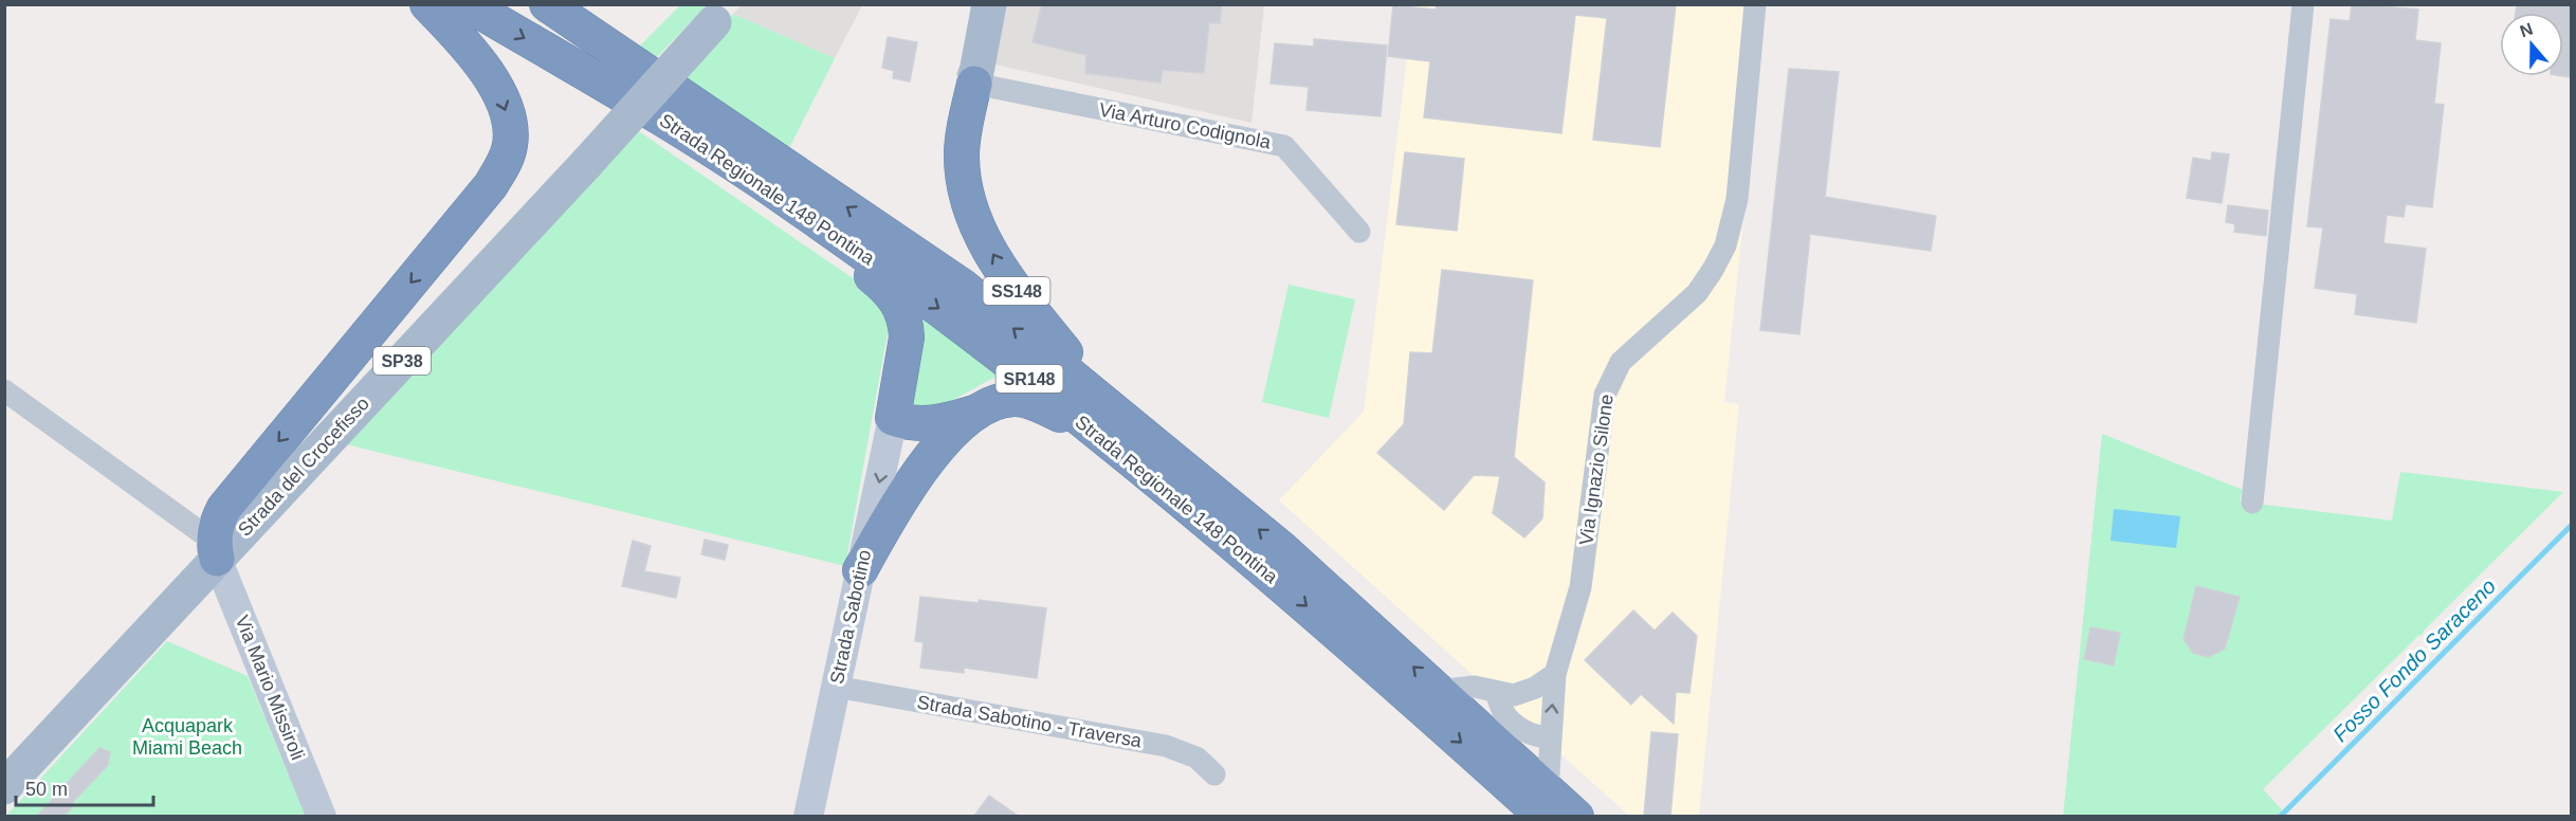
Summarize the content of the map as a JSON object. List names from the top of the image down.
{
  "streets": {
    "highway": ["Strada Regionale 148 Pontina", "SS148", "SR148"],
    "main road": ["SP38", "Strada del Crocefisso"],
    "street": [
      "Via Arturo Codignola",
      "Via Ignazio Silone",
      "Strada Sabotino",
      "Via Mario Missiroli",
      "Strada Sabotino - Traversa"
    ]
  },
  "crossings": [
    ["Via Arturo Codignola", "SS148"],
    ["Strada Regionale 148 Pontina", "SS148"],
    ["Strada Regionale 148 Pontina", "Via Ignazio Silone"],
    ["Strada del Crocefisso", "Via Mario Missiroli"],
    ["Strada Sabotino", "Strada Sabotino - Traversa"]
  ],
  "one_way": ["Strada Sabotino"],
  "water": ["Fosso Fondo Saraceno"],
  "parks": ["Acquapark Miami Beach"],
  "scale_bar": "50 m",
  "north": "top"
}
